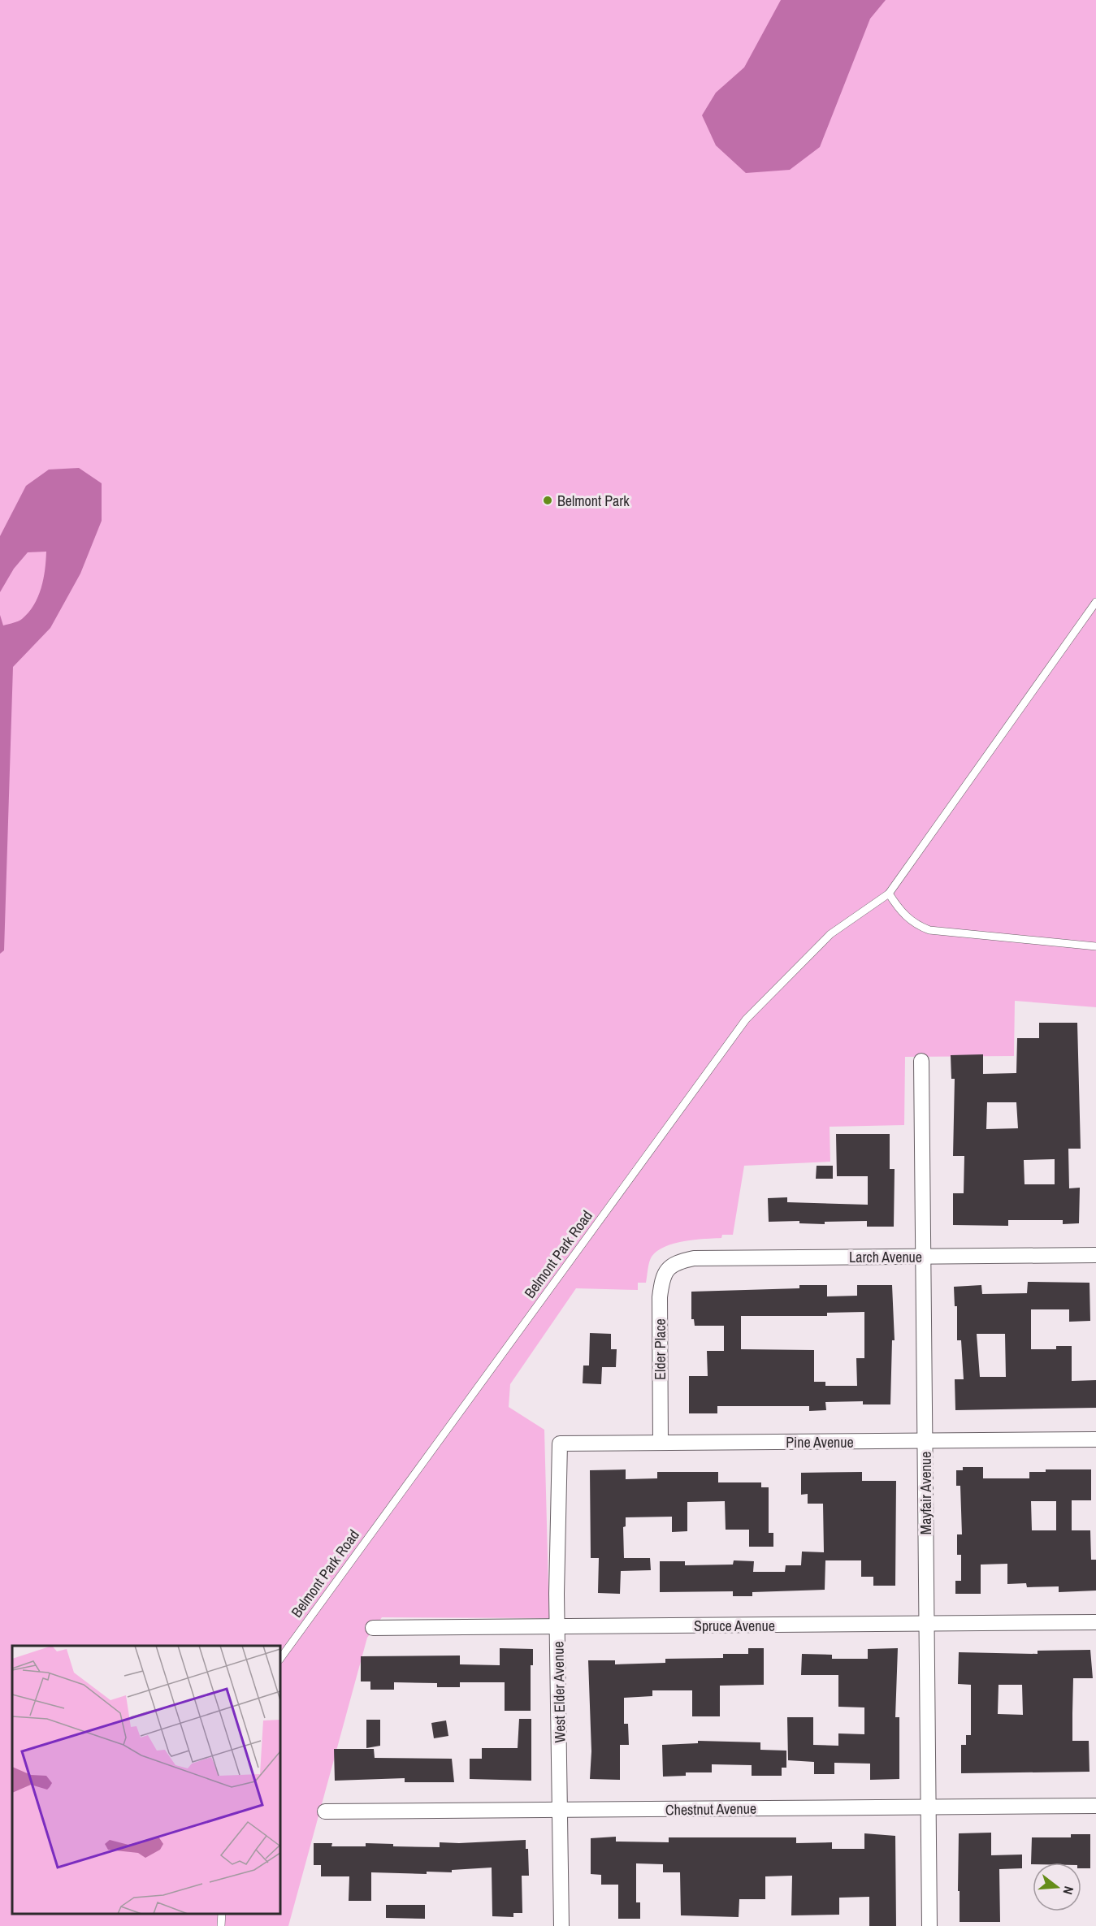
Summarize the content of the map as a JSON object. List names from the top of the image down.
{
  "streets": {
    "street": [
      "Larch Avenue",
      "Elder Place",
      "Pine Avenue",
      "Mayfair Avenue",
      "Spruce Avenue",
      "West Elder Avenue",
      "Chestnut Avenue"
    ],
    "lane": ["Belmont Park Road"]
  },
  "crossings": [
    ["Larch Avenue", "Elder Place"],
    ["Larch Avenue", "Mayfair Avenue"],
    ["Elder Place", "Pine Avenue"],
    ["Pine Avenue", "Mayfair Avenue"],
    ["Pine Avenue", "West Elder Avenue"],
    ["Mayfair Avenue", "Spruce Avenue"],
    ["Mayfair Avenue", "Chestnut Avenue"],
    ["Spruce Avenue", "West Elder Avenue"],
    ["West Elder Avenue", "Chestnut Avenue"]
  ],
  "places": ["Belmont Park"],
  "north": "right"
}
